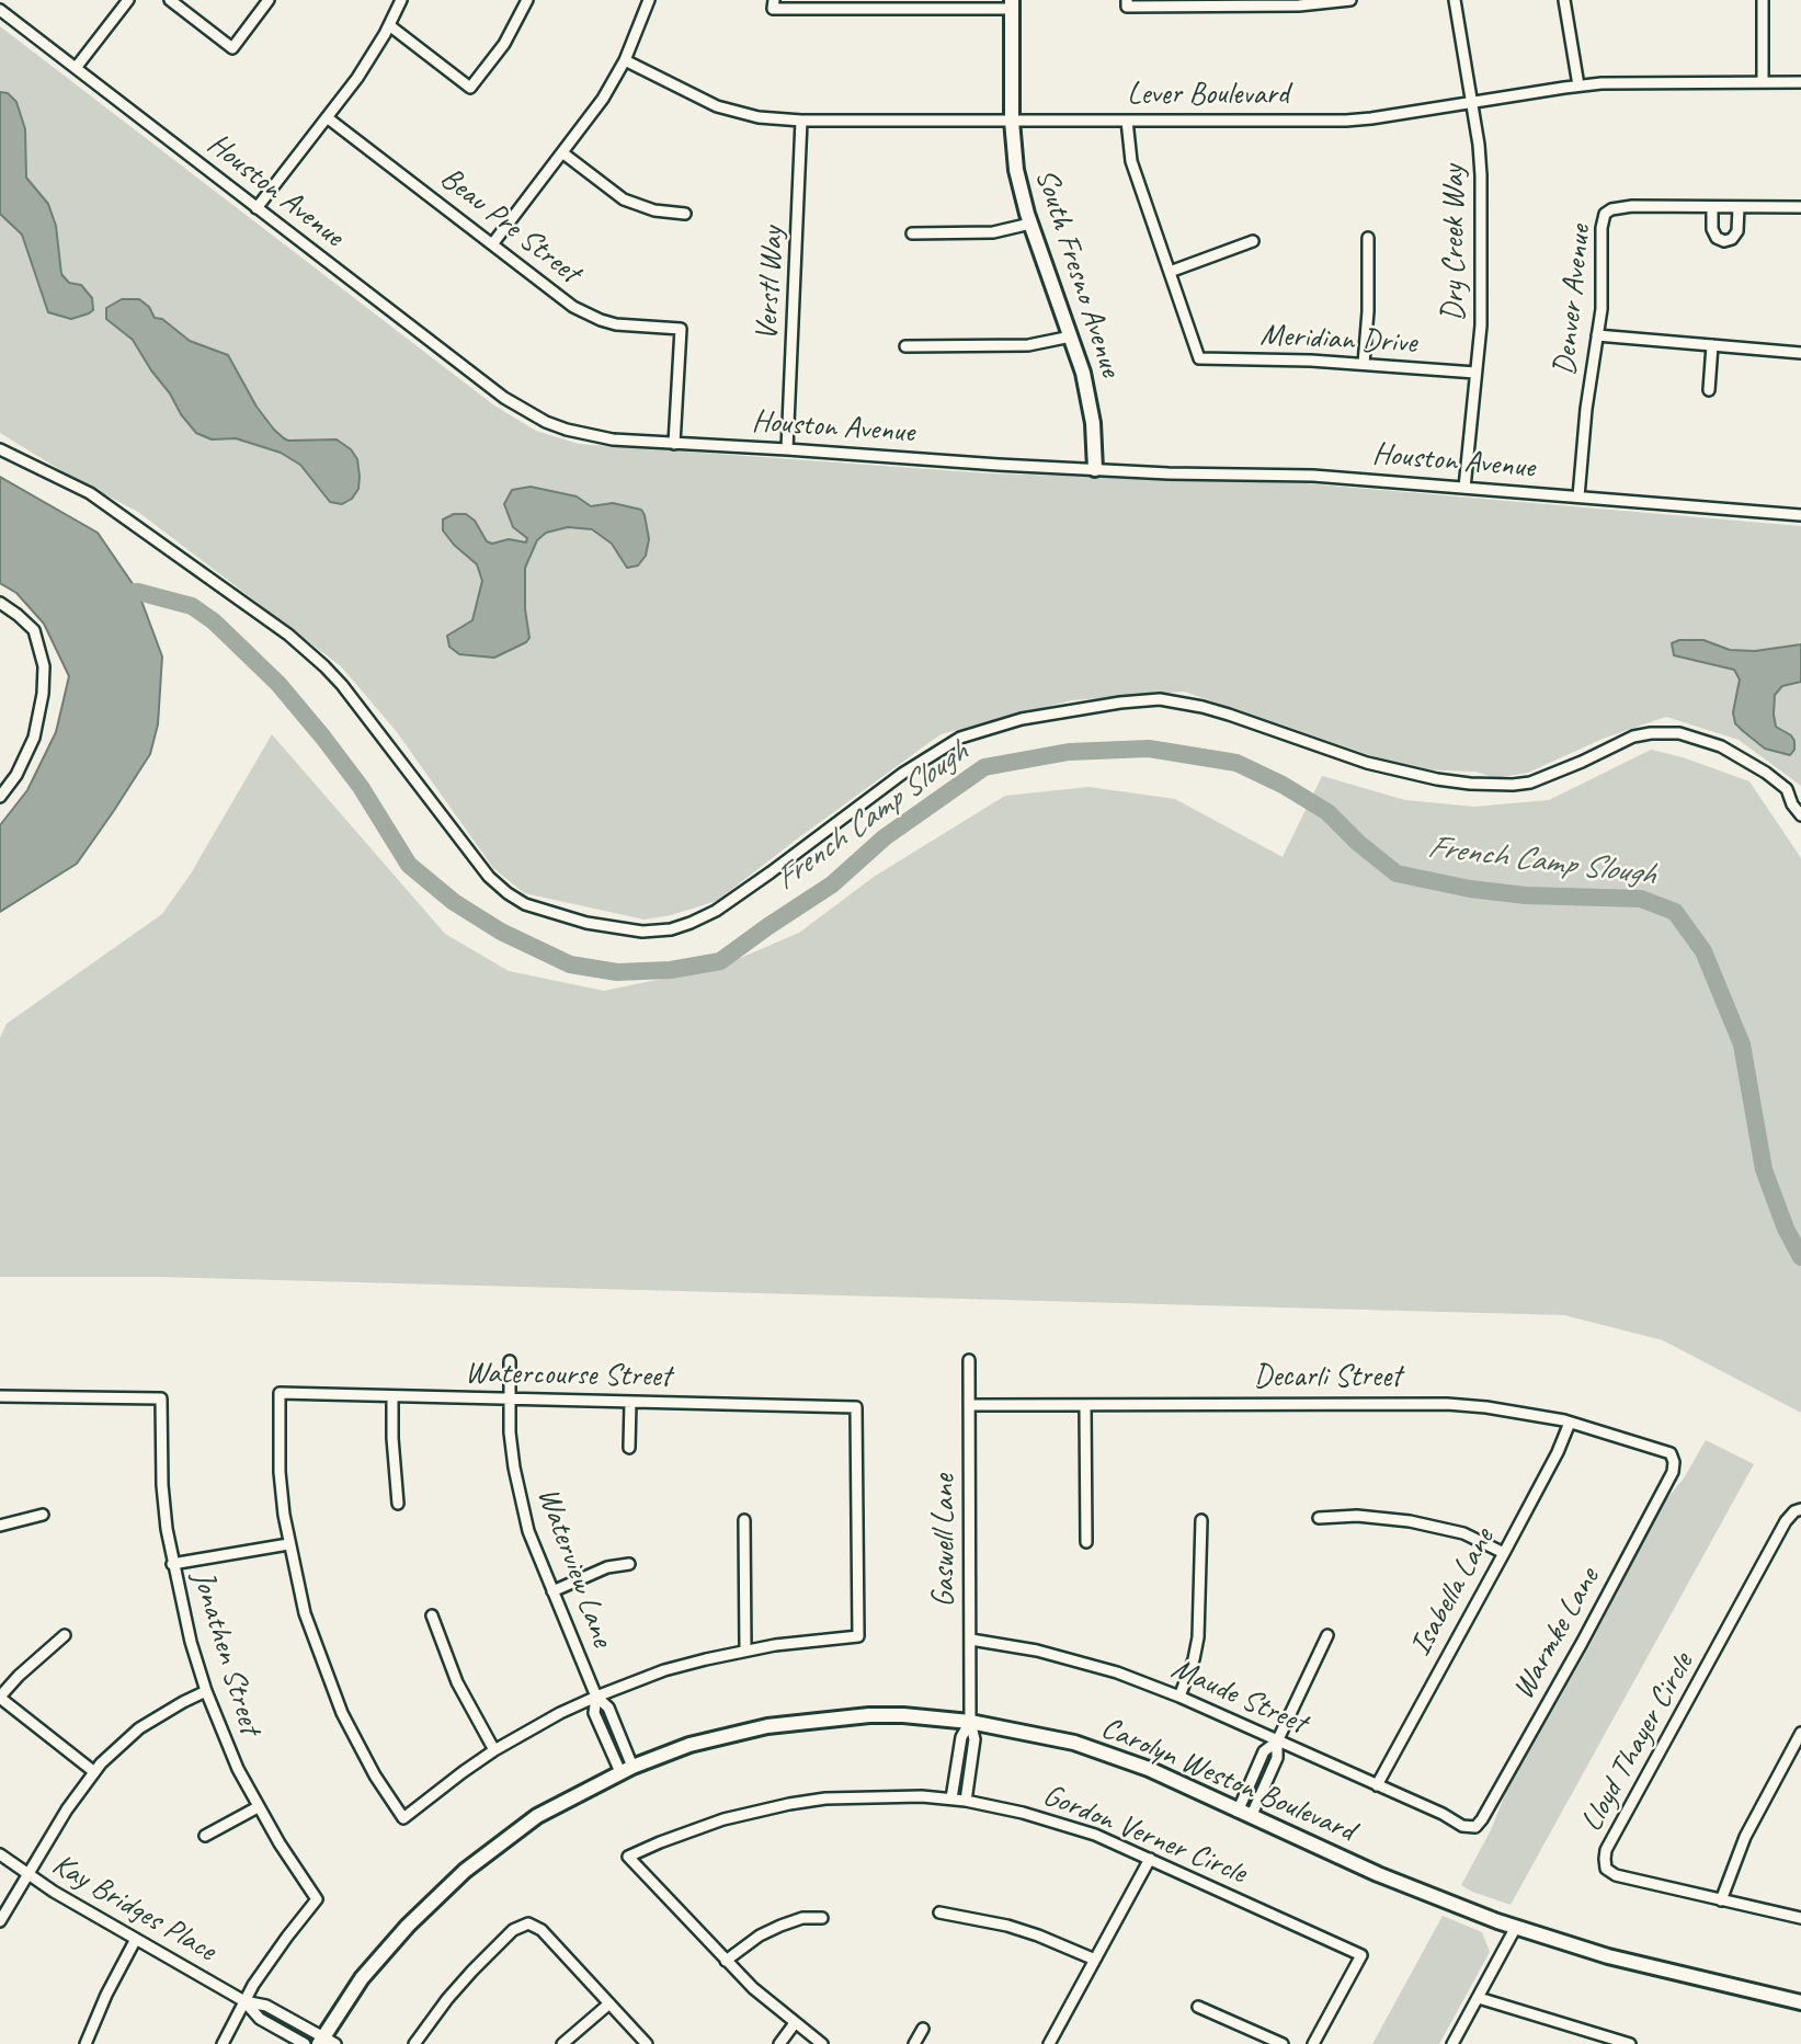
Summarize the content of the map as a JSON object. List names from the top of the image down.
{
  "streets": {
    "street": [
      "Lever Boulevard",
      "Houston Avenue",
      "Beau Pre Street",
      "Dry Creek Way",
      "South Fresno Avenue",
      "Verstl Way",
      "Denver Avenue",
      "Meridian Drive",
      "Watercourse Street",
      "Decarli Street",
      "Gaswell Lane",
      "Waterview Lane",
      "Isabella Lane",
      "Warmke Lane",
      "Jonathen Street",
      "Maude Street",
      "Lloyd Thayer Circle",
      "Carolyn Weston Boulevard",
      "Gordon Verner Circle",
      "Kay Bridges Place"
    ]
  },
  "crossings": [
    ["Lever Boulevard", "Dry Creek Way"],
    ["Lever Boulevard", "South Fresno Avenue"],
    ["Lever Boulevard", "Verstl Way"],
    ["Houston Avenue", "Beau Pre Street"],
    ["Houston Avenue", "Dry Creek Way"],
    ["Houston Avenue", "South Fresno Avenue"],
    ["Houston Avenue", "Verstl Way"],
    ["Houston Avenue", "Denver Avenue"],
    ["Dry Creek Way", "Meridian Drive"],
    ["Watercourse Street", "Waterview Lane"],
    ["Decarli Street", "Gaswell Lane"],
    ["Decarli Street", "Isabella Lane"],
    ["Decarli Street", "Warmke Lane"],
    ["Gaswell Lane", "Maude Street"],
    ["Gaswell Lane", "Carolyn Weston Boulevard"],
    ["Gaswell Lane", "Gordon Verner Circle"],
    ["Waterview Lane", "Carolyn Weston Boulevard"],
    ["Isabella Lane", "Maude Street"],
    ["Warmke Lane", "Maude Street"],
    ["Jonathen Street", "Kay Bridges Place"],
    ["Carolyn Weston Boulevard", "Kay Bridges Place"]
  ],
  "water": ["French Camp Slough"]
}
